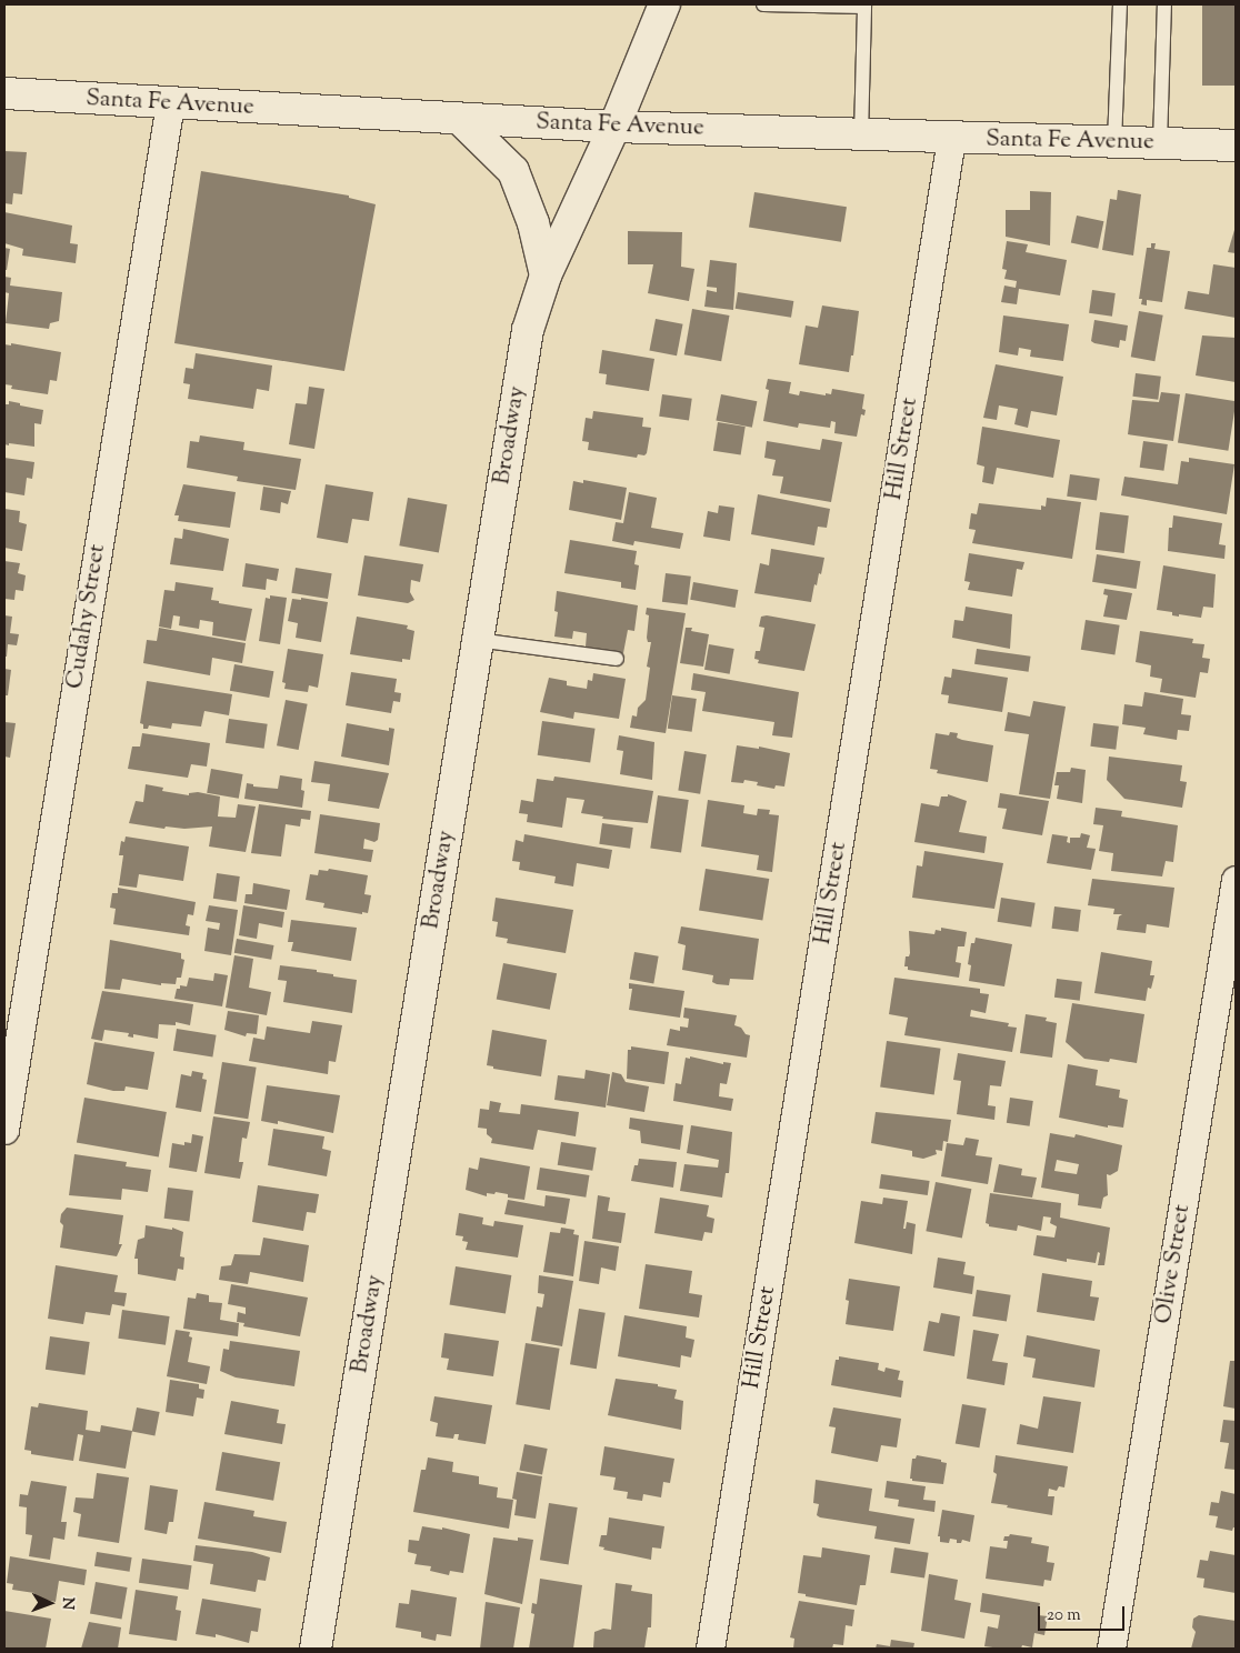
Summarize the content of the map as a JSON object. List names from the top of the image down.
{
  "streets": {
    "main road": ["Santa Fe Avenue", "Broadway"],
    "street": ["Hill Street", "Cudahy Street", "Olive Street"]
  },
  "crossings": [
    ["Santa Fe Avenue", "Broadway"],
    ["Santa Fe Avenue", "Hill Street"],
    ["Santa Fe Avenue", "Cudahy Street"]
  ],
  "scale_bar": "20 m",
  "north": "right"
}
